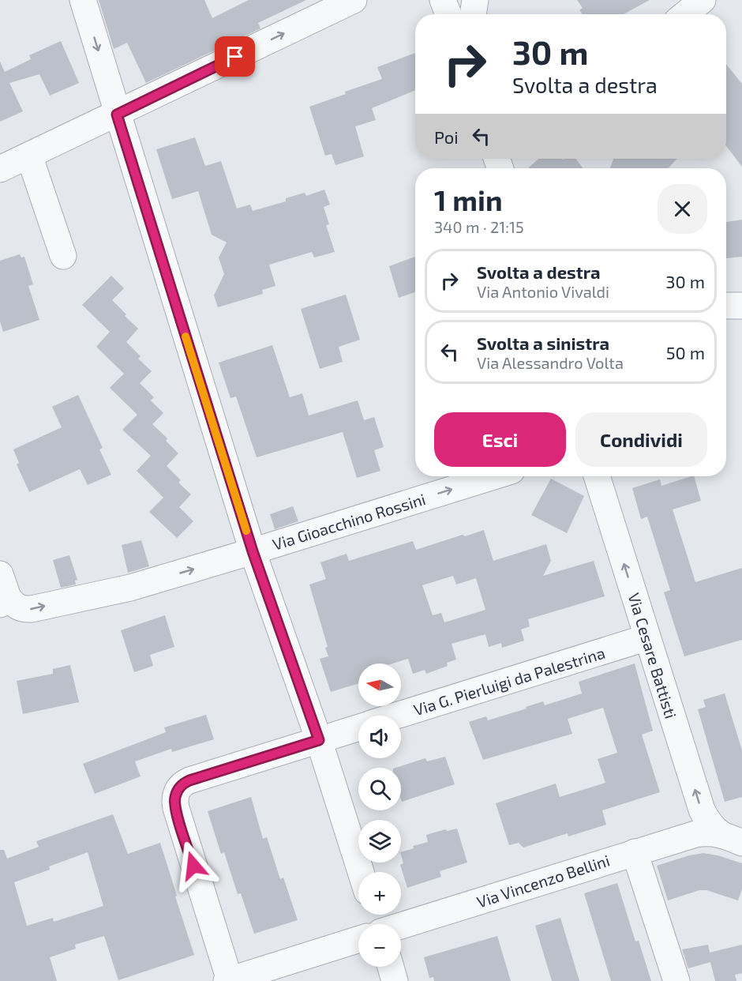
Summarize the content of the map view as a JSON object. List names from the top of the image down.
{
  "streets": {
    "street": [
      "Via Gioacchino Rossini",
      "Via Cesare Battisti",
      "Via G. Pierluigi da Palestrina",
      "Via Vincenzo Bellini"
    ]
  },
  "crossings": [
    ["Via Cesare Battisti", "Via G. Pierluigi da Palestrina"],
    ["Via Cesare Battisti", "Via Vincenzo Bellini"]
  ],
  "one_way": ["Via Gioacchino Rossini", "Via Cesare Battisti"],
  "north": "left",
  "page": {
    "turn": ["30 m", "Svolta a destra"],
    "then": "Poi",
    "heading": ["1 min", "340 m · 21:15"],
    "list": [
      {
        "name": "Svolta a destra",
        "note": "Via Antonio Vivaldi",
        "value": "30 m"
      },
      {
        "name": "Svolta a sinistra",
        "note": "Via Alessandro Volta",
        "value": "50 m"
      }
    ],
    "buttons": ["Esci", "Condividi"],
    "map_buttons": ["+", "−"]
  }
}
